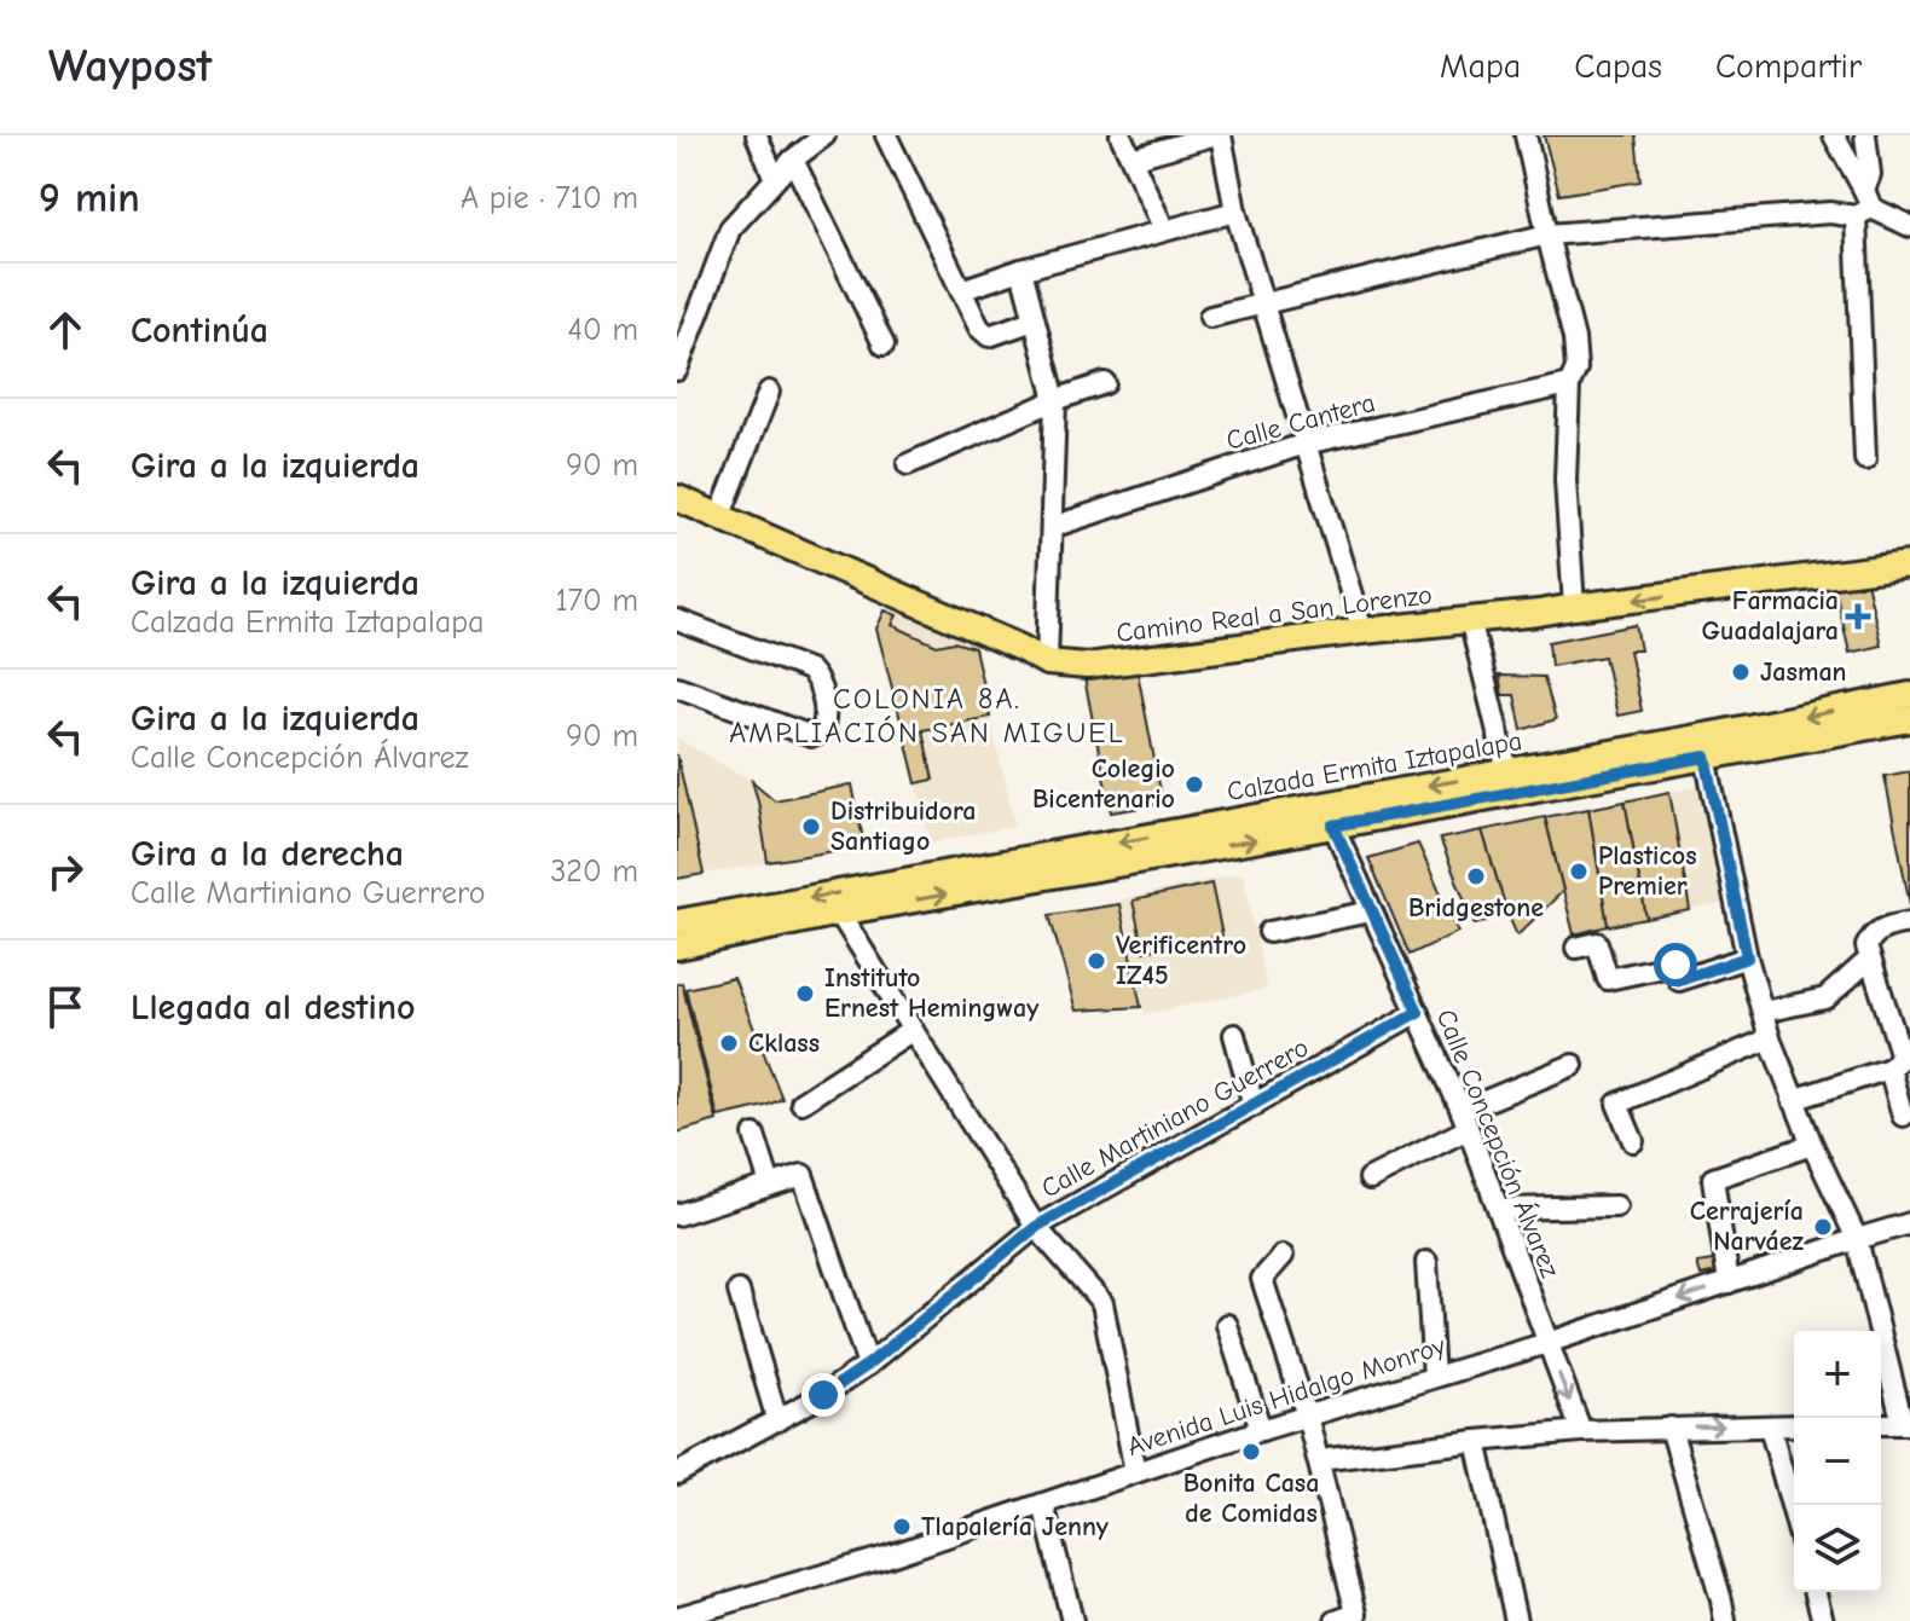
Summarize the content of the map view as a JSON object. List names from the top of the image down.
{
  "streets": {
    "main road": ["Camino Real a San Lorenzo", "Calzada Ermita Iztapalapa"],
    "street": [
      "Calle Cantera",
      "Calle Martiniano Guerrero",
      "Calle Concepción Álvarez",
      "Avenida Luis Hidalgo Monroy"
    ]
  },
  "crossings": [
    ["Calzada Ermita Iztapalapa", "Calle Concepción Álvarez"],
    ["Calle Martiniano Guerrero", "Calle Concepción Álvarez"],
    ["Calle Concepción Álvarez", "Avenida Luis Hidalgo Monroy"]
  ],
  "districts": ["COLONIA 8A. AMPLIACIÓN SAN MIGUEL"],
  "places": {
    "health": ["Farmacia Guadalajara"],
    "other": [
      "Jasman",
      "Colegio Bicentenario",
      "Distribuidora Santiago",
      "Plasticos Premier",
      "Bridgestone",
      "Verificentro IZ45",
      "Instituto Ernest Hemingway",
      "Cklass",
      "Cerrajería Narváez",
      "Bonita Casa de Comidas",
      "Tlapalería Jenny"
    ]
  },
  "page": {
    "header": "Waypost",
    "nav": ["Mapa", "Capas", "Compartir"],
    "heading": ["9 min", "A pie · 710 m"],
    "list": [
      ["Continúa", "40 m"],
      ["Gira a la izquierda", "90 m"],
      ["Gira a la izquierda", "Calzada Ermita Iztapalapa", "170 m"],
      ["Gira a la izquierda", "Calle Concepción Álvarez", "90 m"],
      ["Gira a la derecha", "Calle Martiniano Guerrero", "320 m"],
      "Llegada al destino"
    ],
    "map_buttons": ["+", "−"]
  }
}
